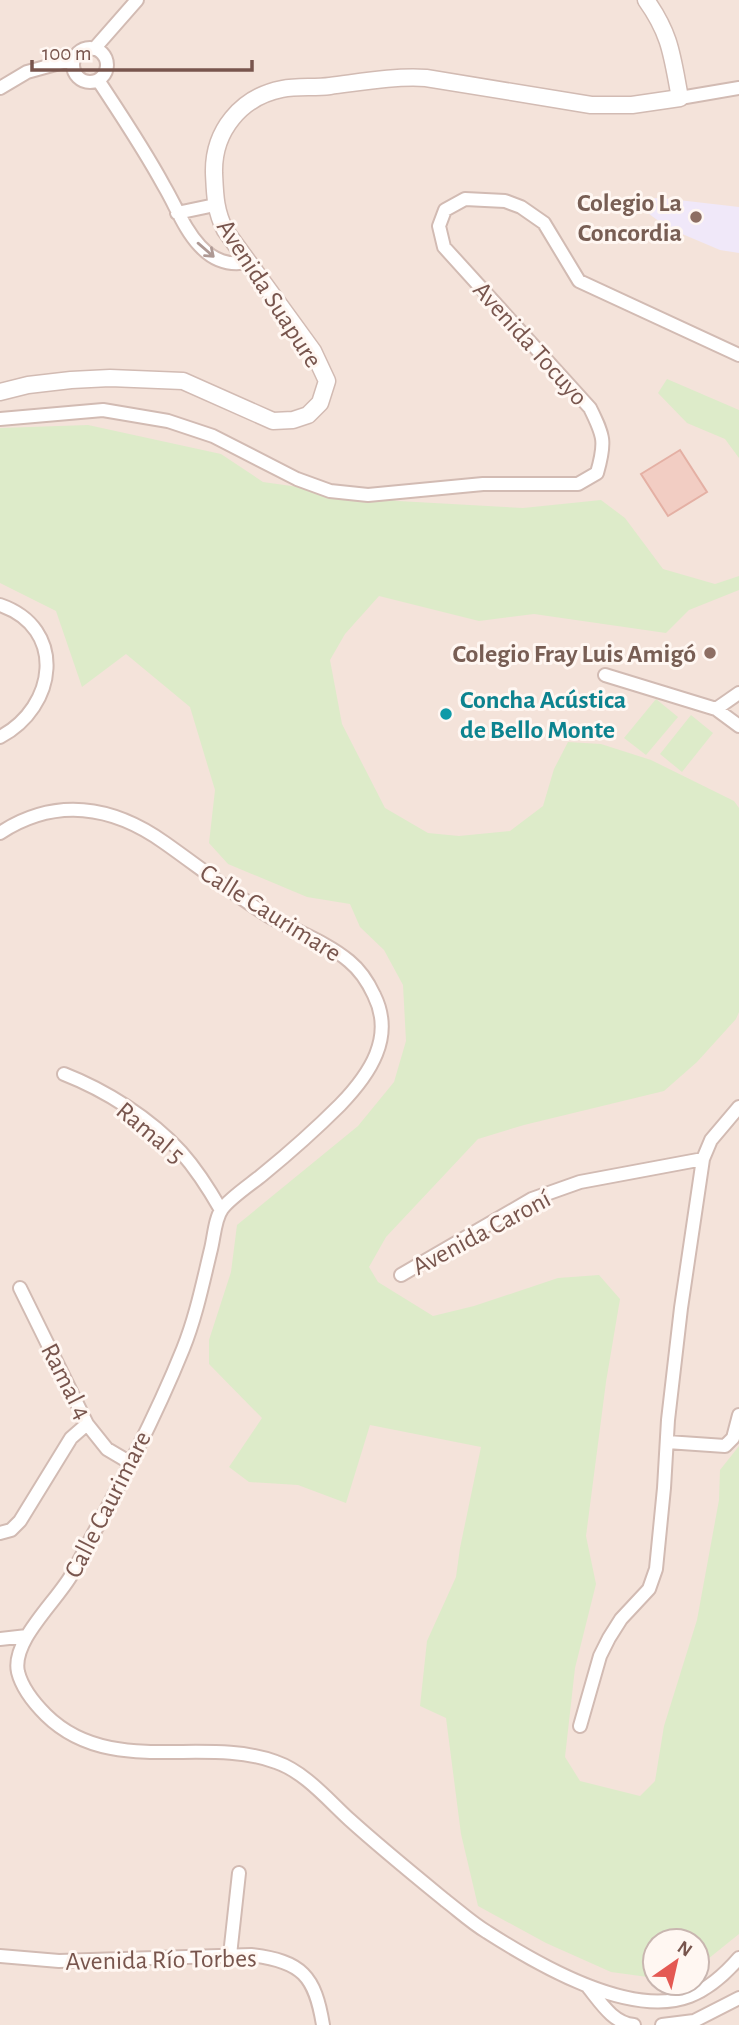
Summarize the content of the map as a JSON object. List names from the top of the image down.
{
  "streets": {
    "street": [
      "Avenida Suapure",
      "Avenida Tocuyo",
      "Calle Caurimare",
      "Ramal 5",
      "Avenida Caroní",
      "Ramal 4",
      "Avenida Río Torbes"
    ]
  },
  "crossings": [
    ["Calle Caurimare", "Ramal 5"],
    ["Calle Caurimare", "Ramal 4"]
  ],
  "places": ["Colegio La Concordia", "Colegio Fray Luis Amigó", "Concha Acústica de Bello Monte"],
  "scale_bar": "100 m",
  "north": "top right"
}
